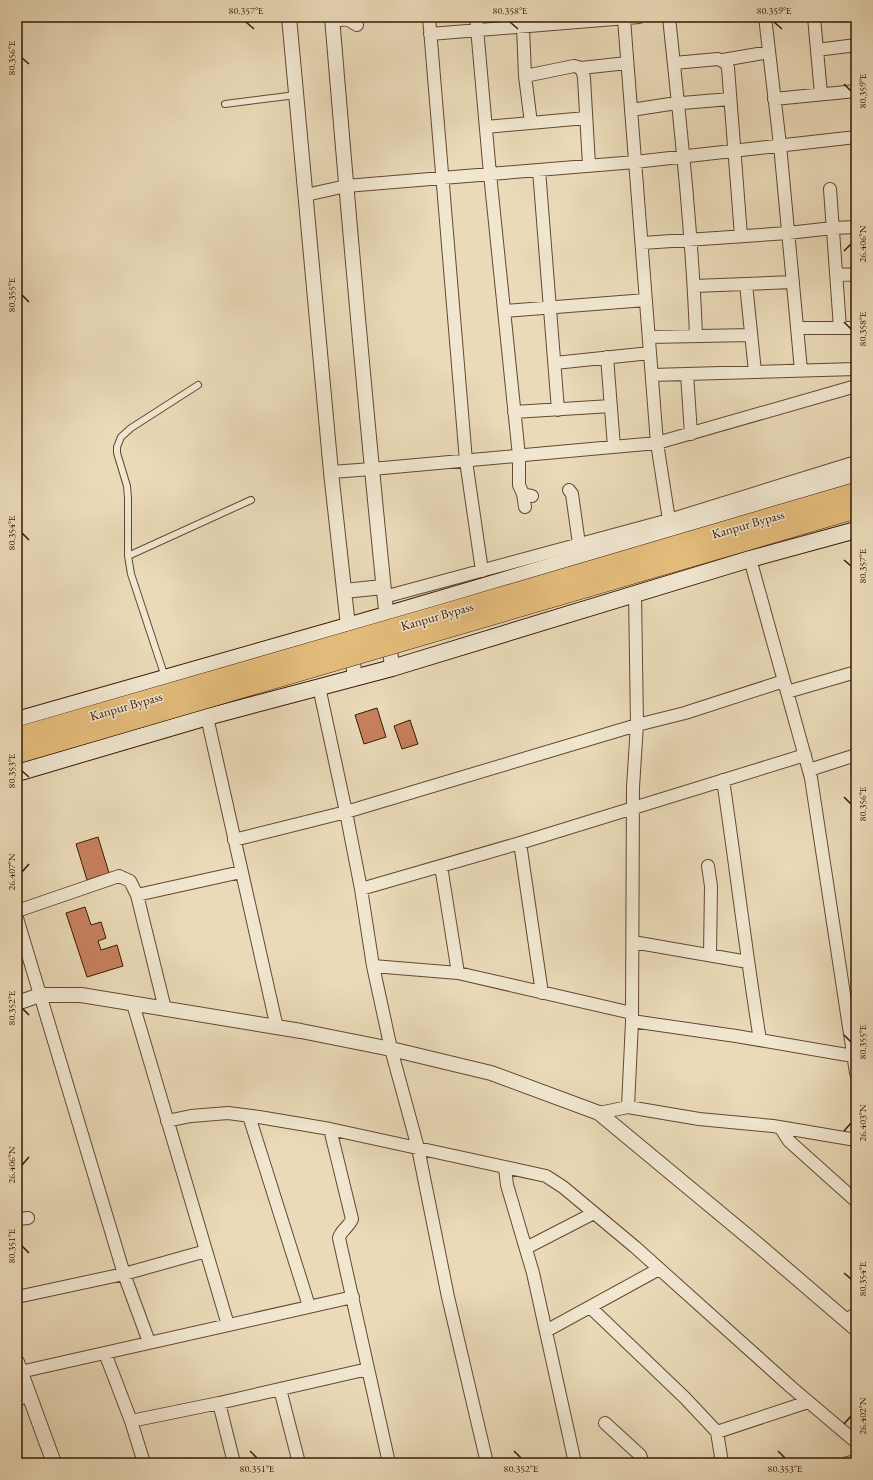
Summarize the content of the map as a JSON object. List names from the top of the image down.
{
  "streets": {
    "highway": ["Kanpur Bypass"]
  },
  "coordinates": [
    "80.357°E",
    "80.358°E",
    "80.359°E",
    "80.356°E",
    "26.406°N",
    "80.355°E",
    "80.354°E",
    "80.353°E",
    "26.407°N",
    "80.352°E",
    "26.403°N",
    "80.351°E",
    "26.402°N"
  ]
}
